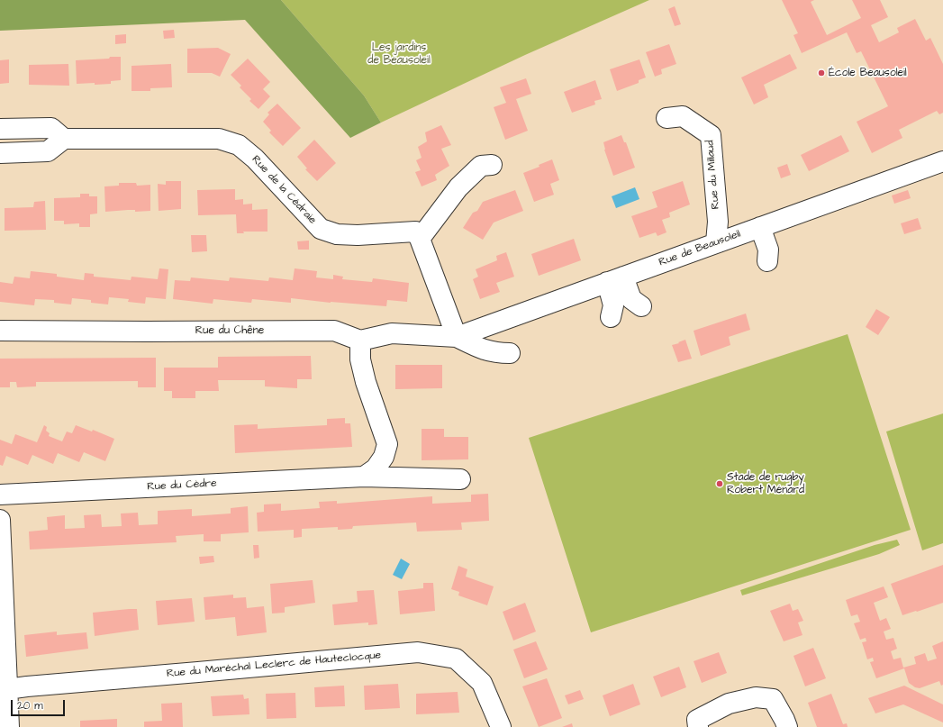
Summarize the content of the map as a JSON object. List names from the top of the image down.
{
  "streets": {
    "street": [
      "Rue du Millaud",
      "Rue de la Cédraie",
      "Rue de Beausoleil",
      "Rue du Chêne",
      "Rue du Cèdre",
      "Rue du Maréchal Leclerc de Hauteclocque"
    ]
  },
  "crossings": [
    ["Rue du Millaud", "Rue de Beausoleil"]
  ],
  "parks": ["Les jardins de Beausoleil"],
  "places": ["École Beausoleil", "Stade de rugby Robert Ménard"],
  "scale_bar": "20 m"
}
